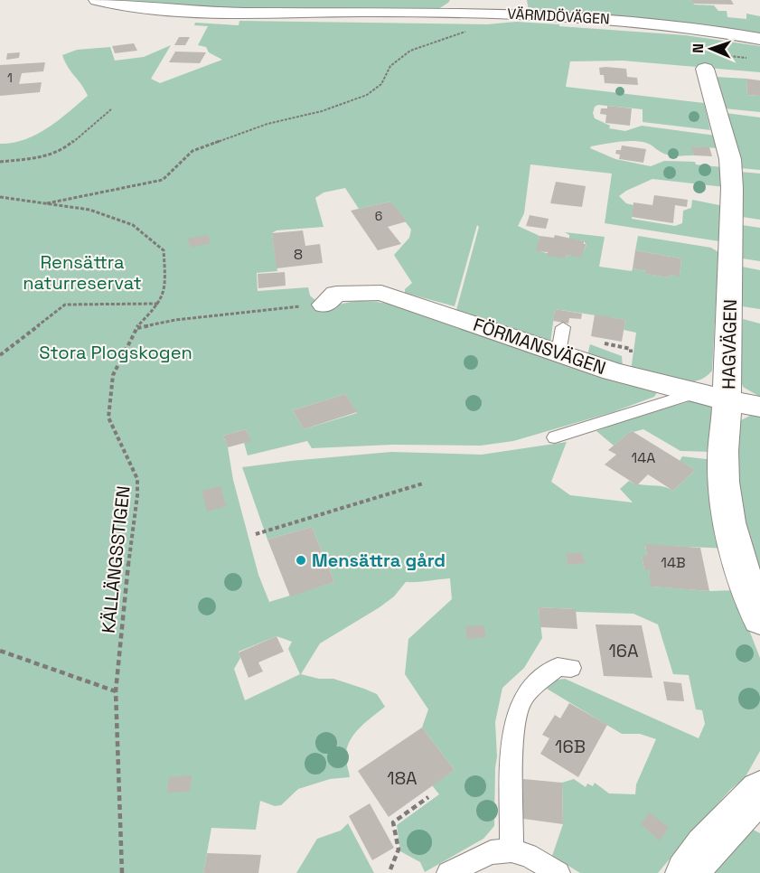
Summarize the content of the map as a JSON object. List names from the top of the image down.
{
  "streets": {
    "street": ["VÄRMDÖVÄGEN", "HAGVÄGEN", "FÖRMANSVÄGEN"],
    "path": ["KÄLLÄNGSSTIGEN"]
  },
  "crossings": [
    ["HAGVÄGEN", "FÖRMANSVÄGEN"]
  ],
  "parks": ["Rensättra naturreservat", "Stora Plogskogen"],
  "places": ["Mensättra gård"],
  "house_numbers": [
    "1",
    "6",
    "8",
    "14A",
    "14B",
    "16A",
    "16B",
    "18A"
  ],
  "north": "left"
}
